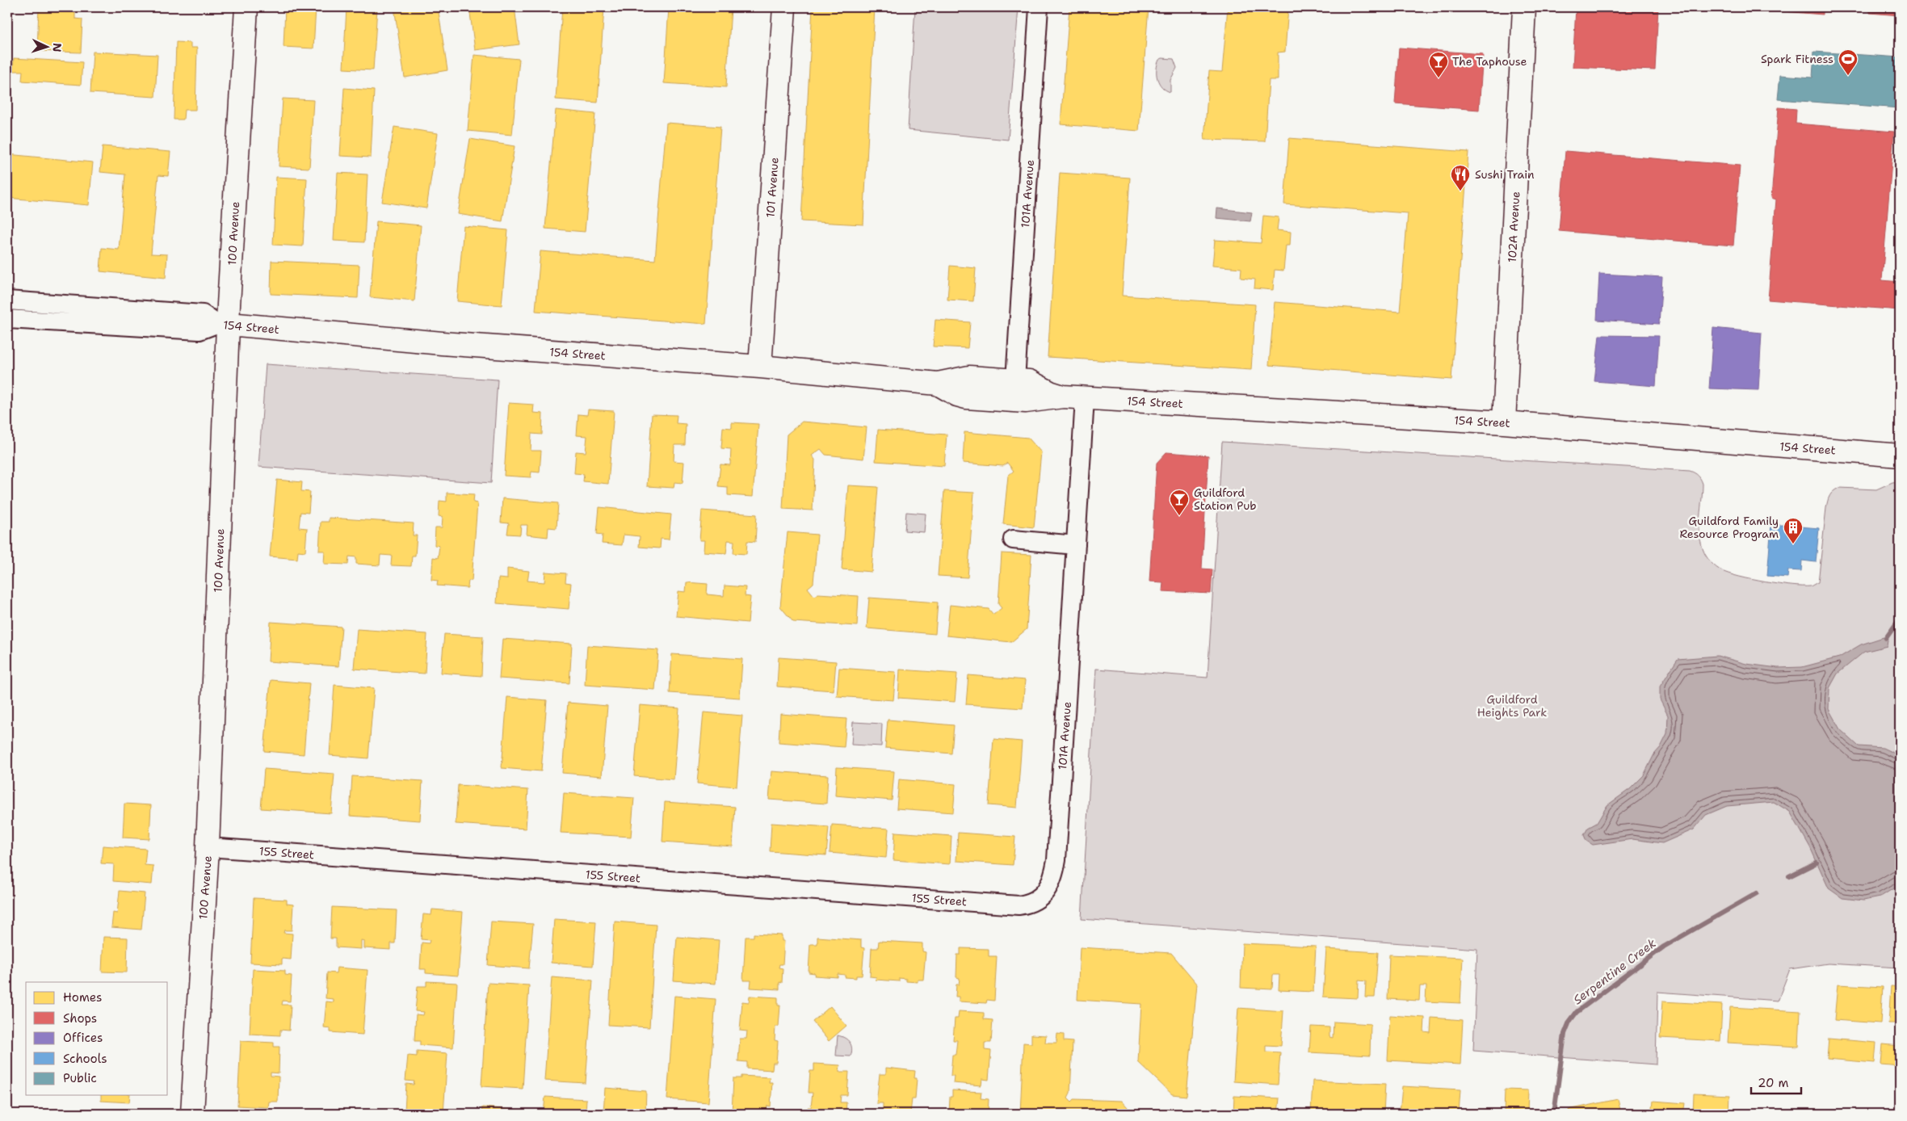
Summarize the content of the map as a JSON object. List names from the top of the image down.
{
  "streets": {
    "main road": [
      "101 Avenue",
      "102A Avenue",
      "100 Avenue",
      "154 Street"
    ],
    "street": ["101A Avenue", "155 Street"]
  },
  "crossings": [
    ["101 Avenue", "154 Street"],
    ["101A Avenue", "154 Street"],
    ["101A Avenue", "155 Street"],
    ["102A Avenue", "154 Street"],
    ["100 Avenue", "154 Street"],
    ["100 Avenue", "155 Street"]
  ],
  "water": ["Serpentine Creek"],
  "parks": ["Guildford Heights Park"],
  "places": {
    "sports": ["Spark Fitness"],
    "bar": ["The Taphouse", "Guildford Station Pub"],
    "restaurant": ["Sushi Train"],
    "building": ["Guildford Family Resource Program"]
  },
  "legend": [
    "Homes",
    "Shops",
    "Offices",
    "Schools",
    "Public"
  ],
  "scale_bar": "20 m",
  "north": "right"
}
